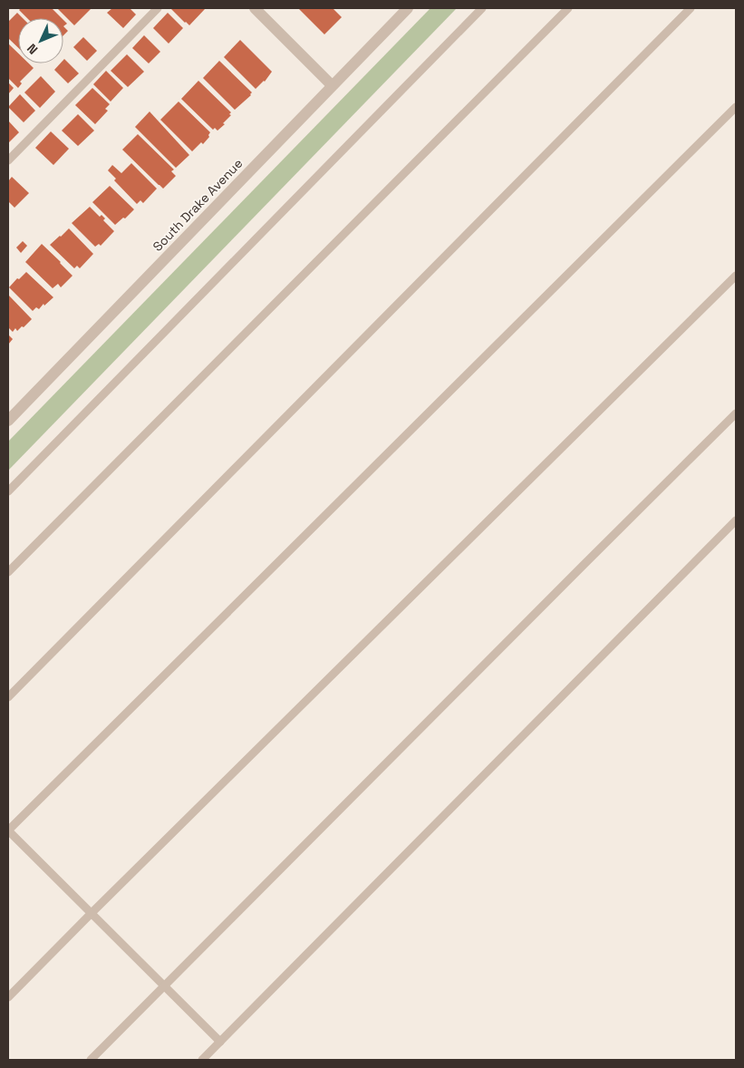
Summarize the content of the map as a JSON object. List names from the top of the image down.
{
  "streets": {
    "street": ["South Drake Avenue"]
  },
  "north": "bottom left"
}
